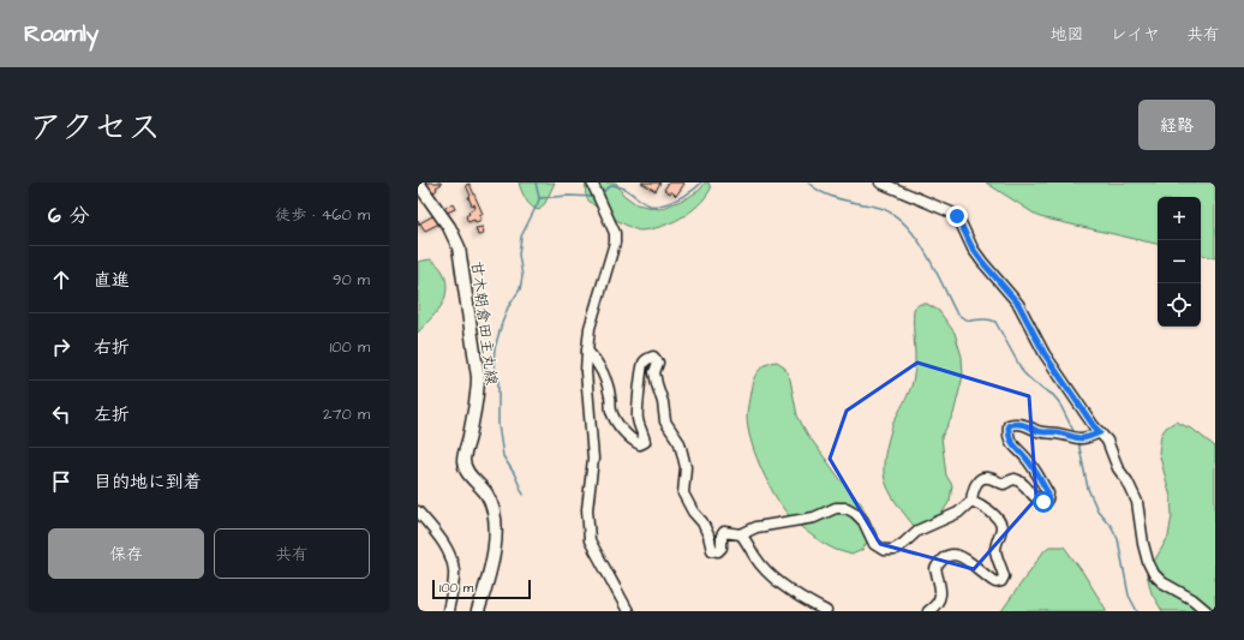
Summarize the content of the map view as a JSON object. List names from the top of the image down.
{
  "streets": {
    "main road": ["甘木朝倉田主丸線"]
  },
  "scale_bar": "100 m",
  "page": {
    "header": "Roamly",
    "nav": ["地図", "レイヤ", "共有"],
    "title": "アクセス",
    "buttons": [
      "経路",
      ["保存", "共有"]
    ],
    "heading": ["6 分", "徒歩 · 460 m"],
    "map_buttons": ["+", "−"],
    "list": [
      ["直進", "90 m"],
      ["右折", "100 m"],
      ["左折", "270 m"],
      "目的地に到着"
    ],
    "scale": "100 m"
  }
}
